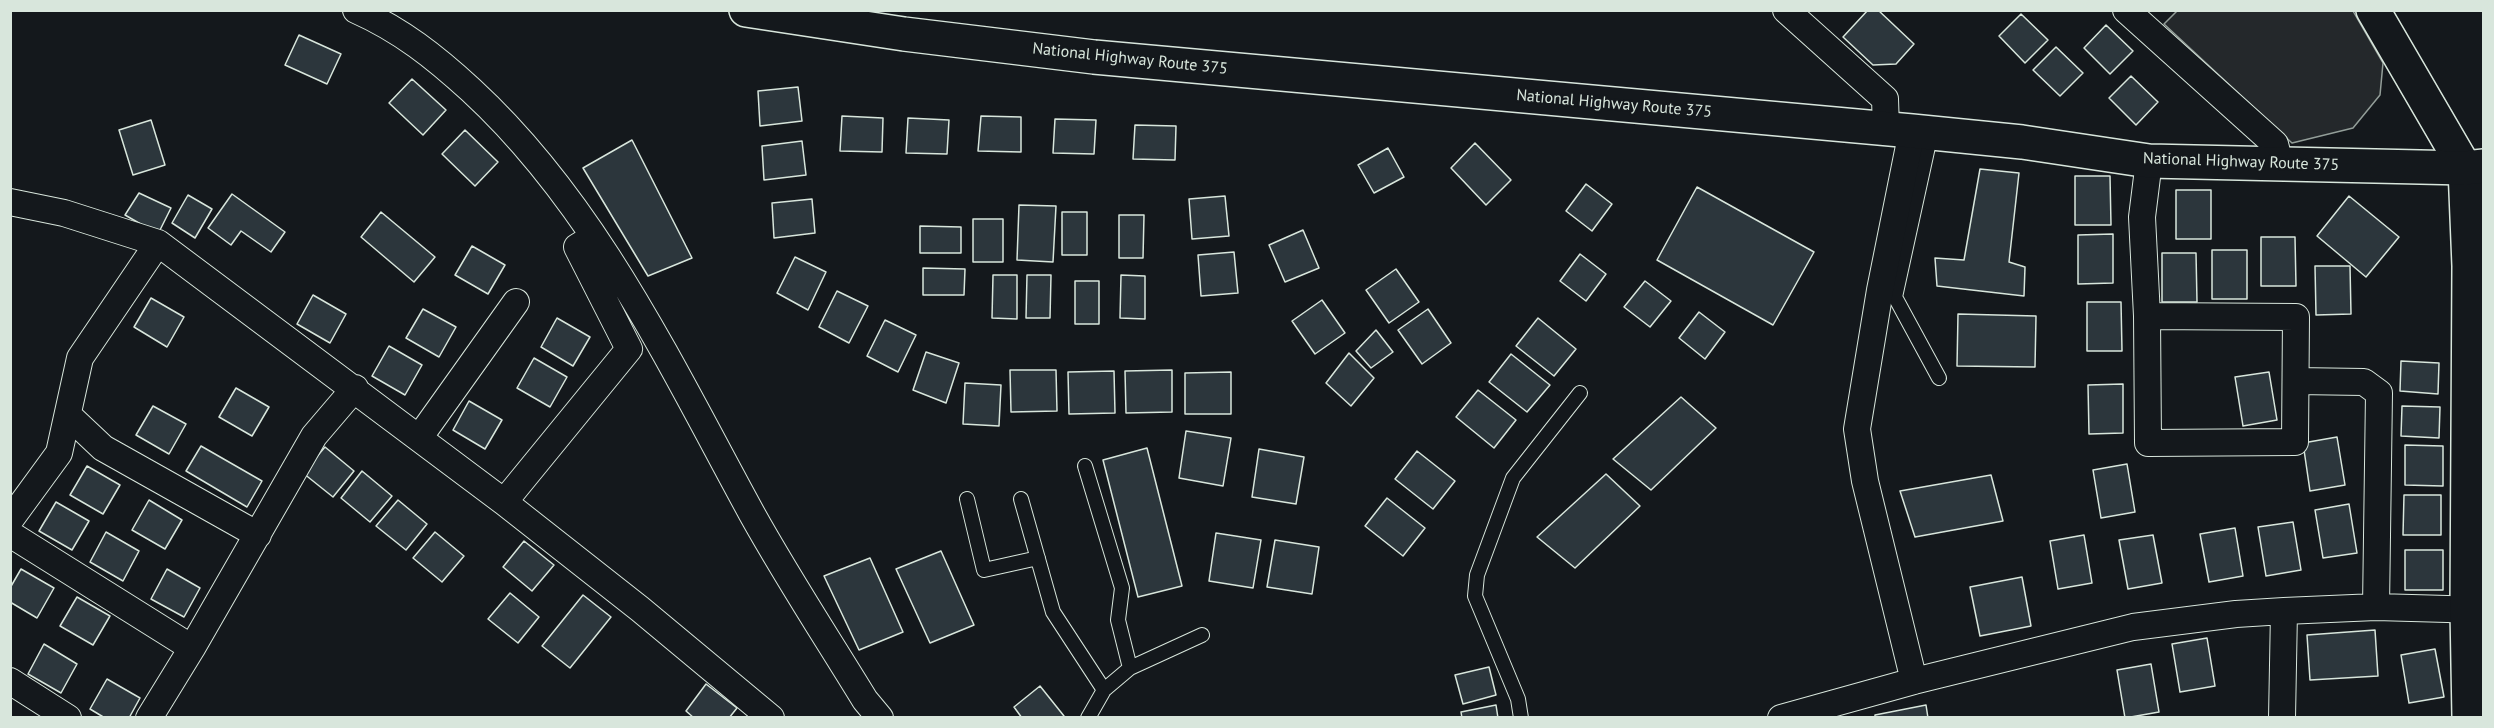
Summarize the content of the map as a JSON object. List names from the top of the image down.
{
  "streets": {
    "main road": ["National Highway Route 375"]
  }
}
